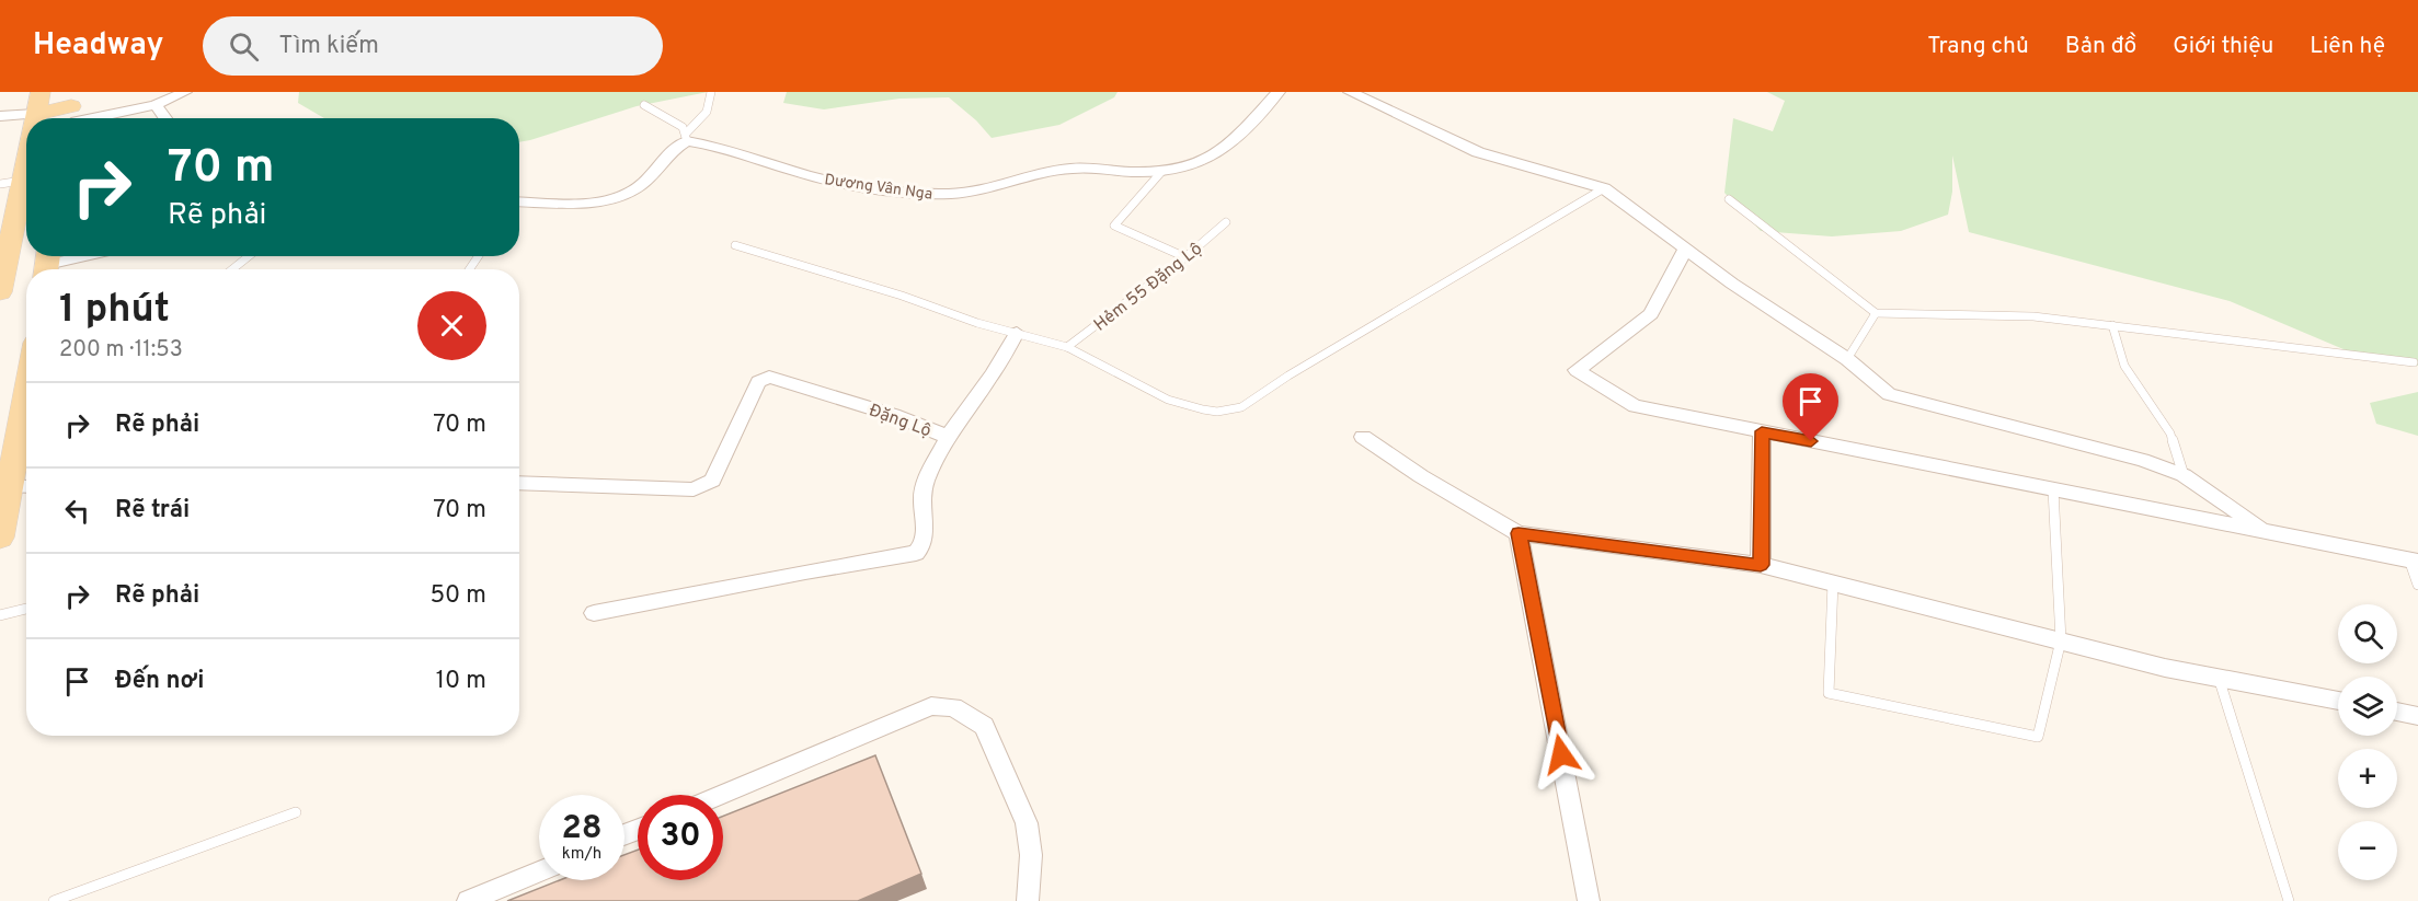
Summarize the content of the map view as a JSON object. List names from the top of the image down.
{
  "streets": {
    "street": ["Dương Vân Nga", "Đặng Lộ"],
    "lane": ["Hẻm 55 Đặng Lộ"]
  },
  "page": {
    "header": "Headway",
    "search": "Tìm kiếm",
    "nav": [
      "Trang chủ",
      "Bản đồ",
      "Giới thiệu",
      "Liên hệ"
    ],
    "turn": ["70 m", "Rẽ phải"],
    "heading": ["1 phút", "200 m · 11:53"],
    "list": [
      {
        "name": "Rẽ phải",
        "value": "70 m"
      },
      {
        "name": "Rẽ trái",
        "value": "70 m"
      },
      {
        "name": "Rẽ phải",
        "value": "50 m"
      },
      {
        "name": "Đến nơi",
        "value": "10 m"
      }
    ],
    "map_buttons": ["+", "−"],
    "speed": "28 km/h",
    "limit": "30"
  }
}
